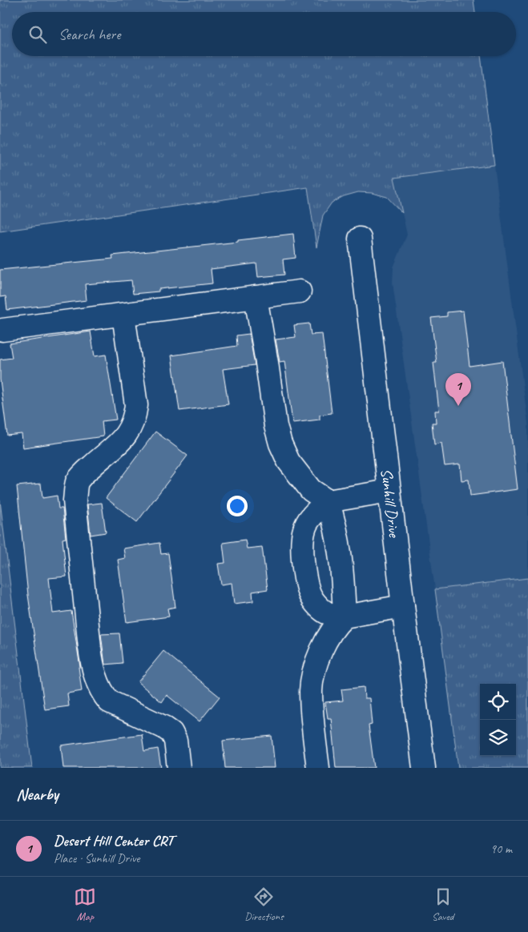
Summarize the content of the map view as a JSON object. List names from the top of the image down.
{
  "streets": {
    "street": ["Sunhill Drive"]
  },
  "page": {
    "search": "Search here",
    "pins": "1",
    "heading": "Nearby",
    "list": [
      {
        "mark": "1",
        "name": "Desert Hill Center CRT",
        "note": "Place · Sunhill Drive",
        "value": "90 m"
      }
    ],
    "nav": ["Map", "Directions", "Saved"]
  }
}
